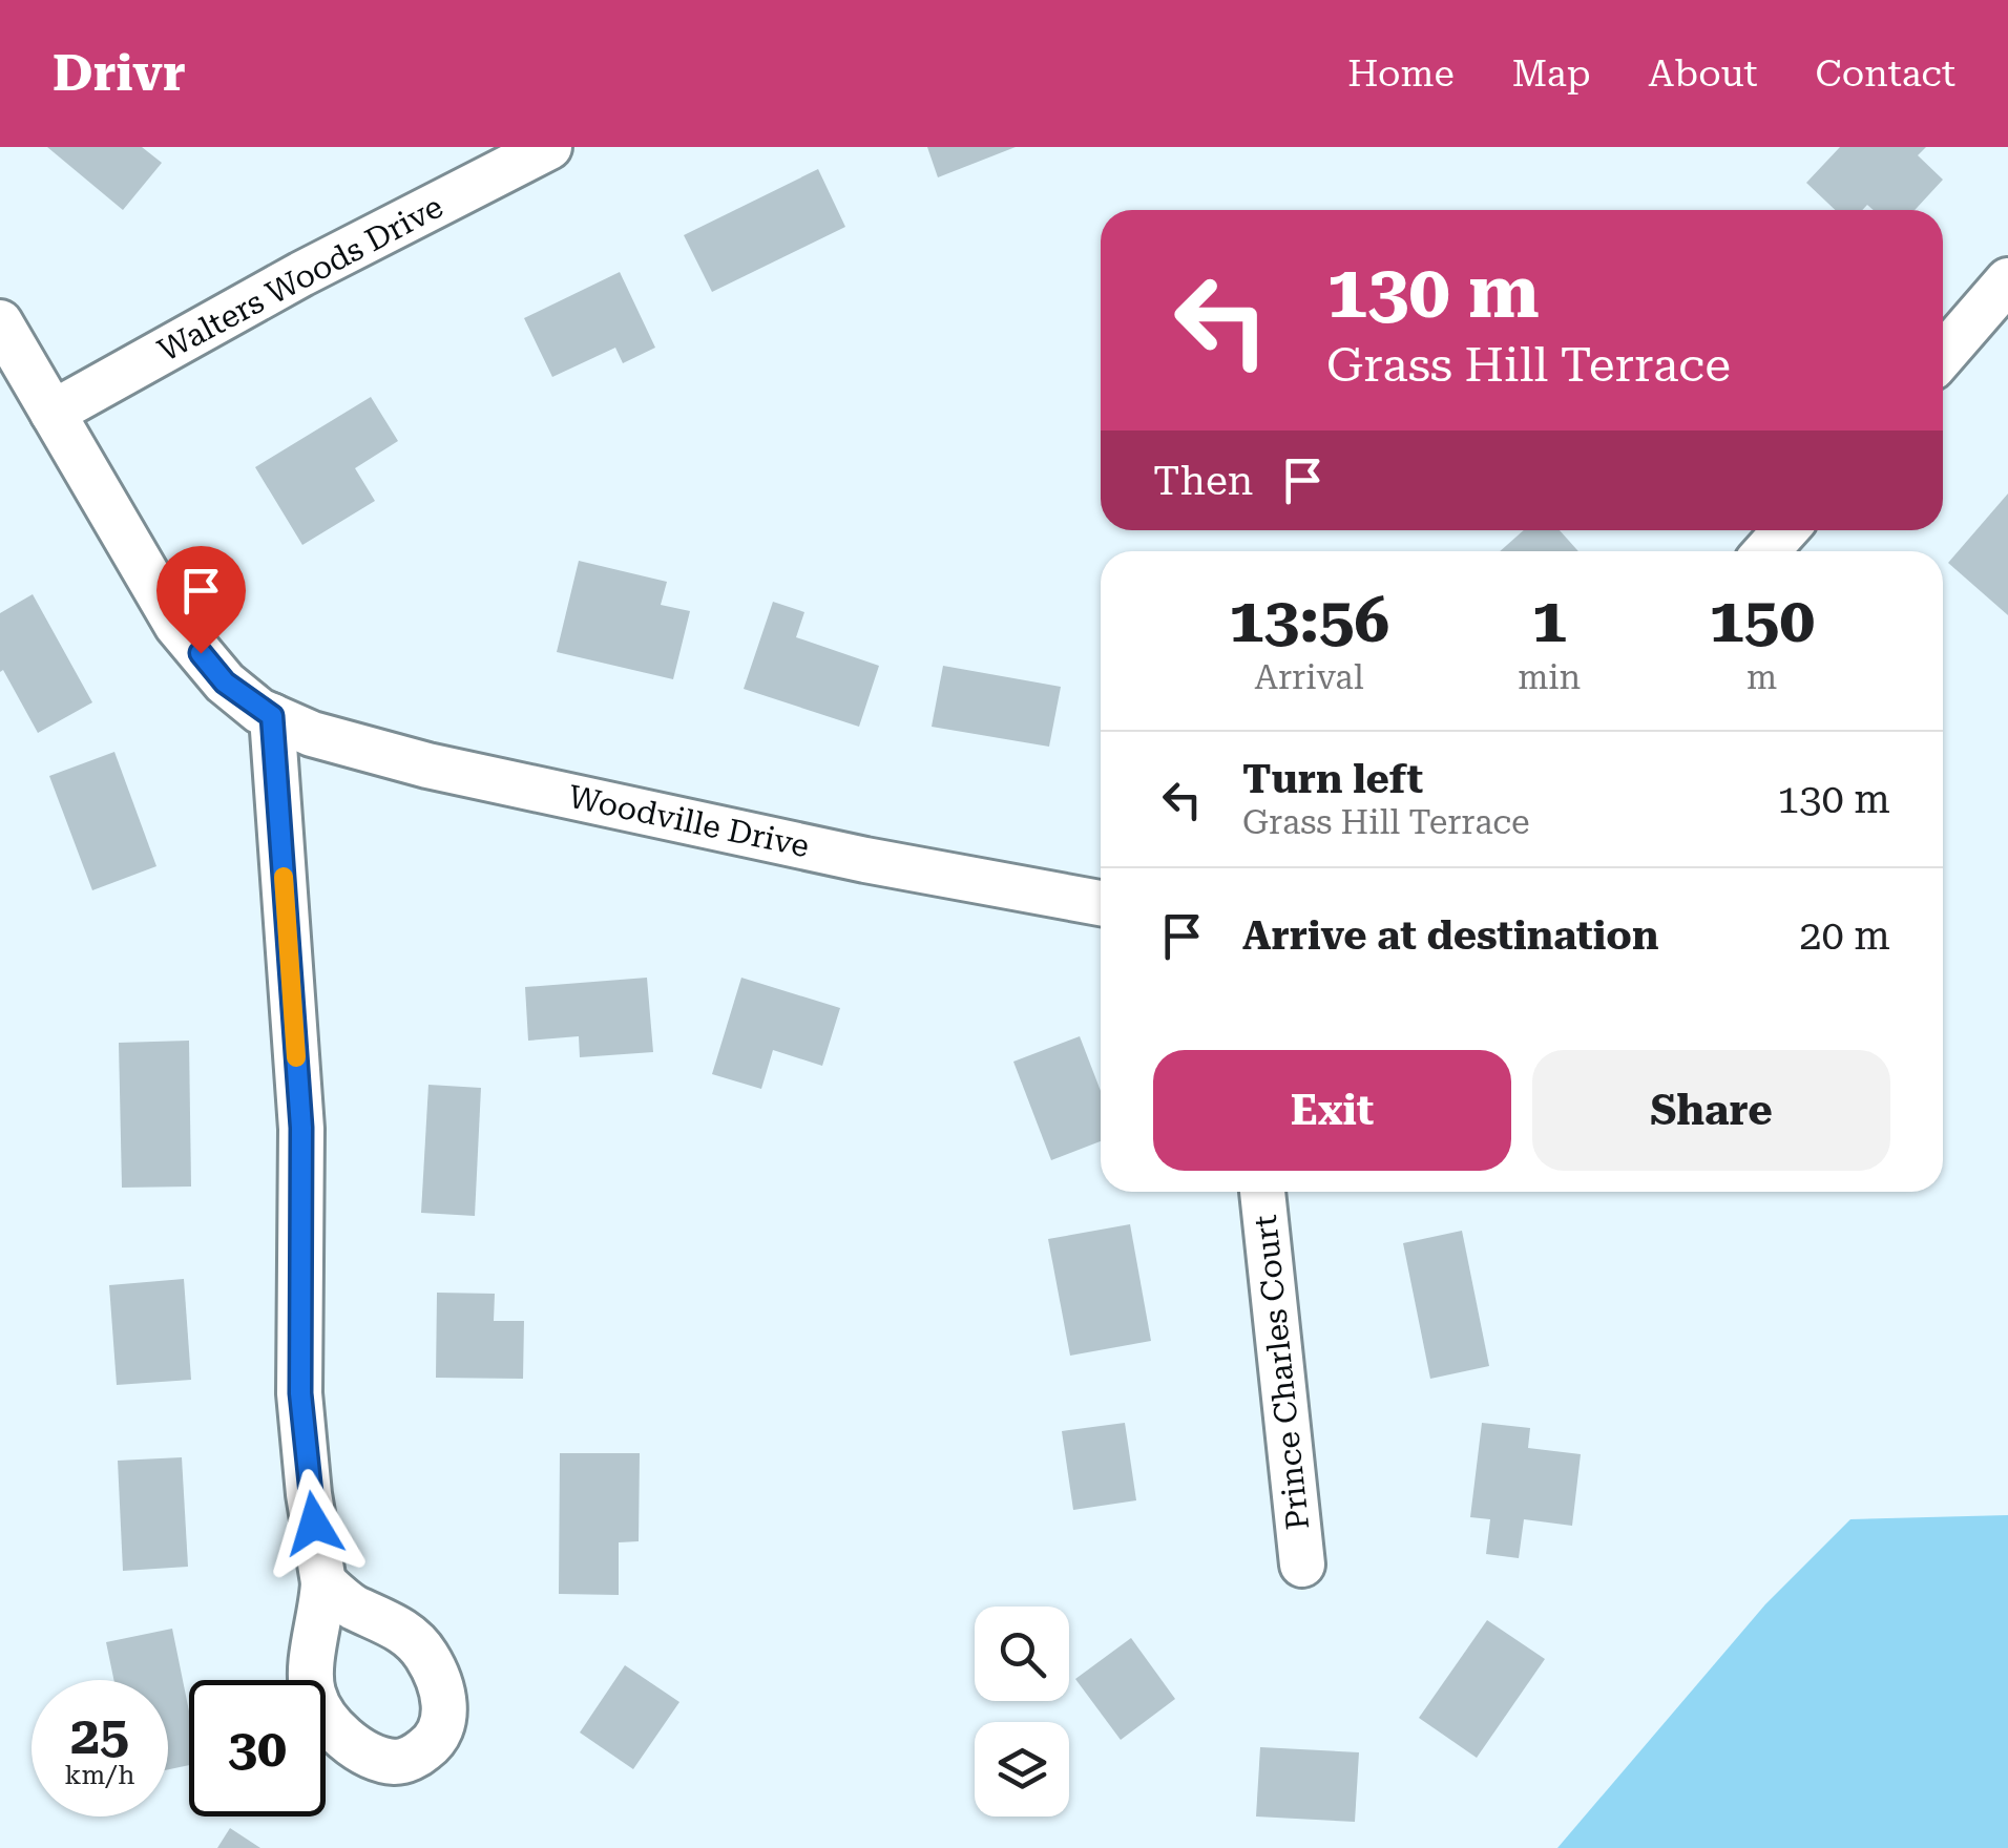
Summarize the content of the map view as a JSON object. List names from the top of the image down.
{
  "streets": {
    "street": ["Walters Woods Drive", "Woodville Drive", "Prince Charles Court"]
  },
  "crossings": [
    ["Walters Woods Drive", "Woodville Drive"]
  ],
  "page": {
    "header": "Drivr",
    "nav": [
      "Home",
      "Map",
      "About",
      "Contact"
    ],
    "turn": ["130 m", "Grass Hill Terrace"],
    "then": "Then",
    "eta": [
      "13:56",
      "Arrival",
      "1",
      "min",
      "150",
      "m"
    ],
    "list": [
      {
        "name": "Turn left",
        "note": "Grass Hill Terrace",
        "value": "130 m"
      },
      {
        "name": "Arrive at destination",
        "value": "20 m"
      }
    ],
    "buttons": ["Exit", "Share"],
    "speed": "25 km/h",
    "limit": "30"
  }
}
